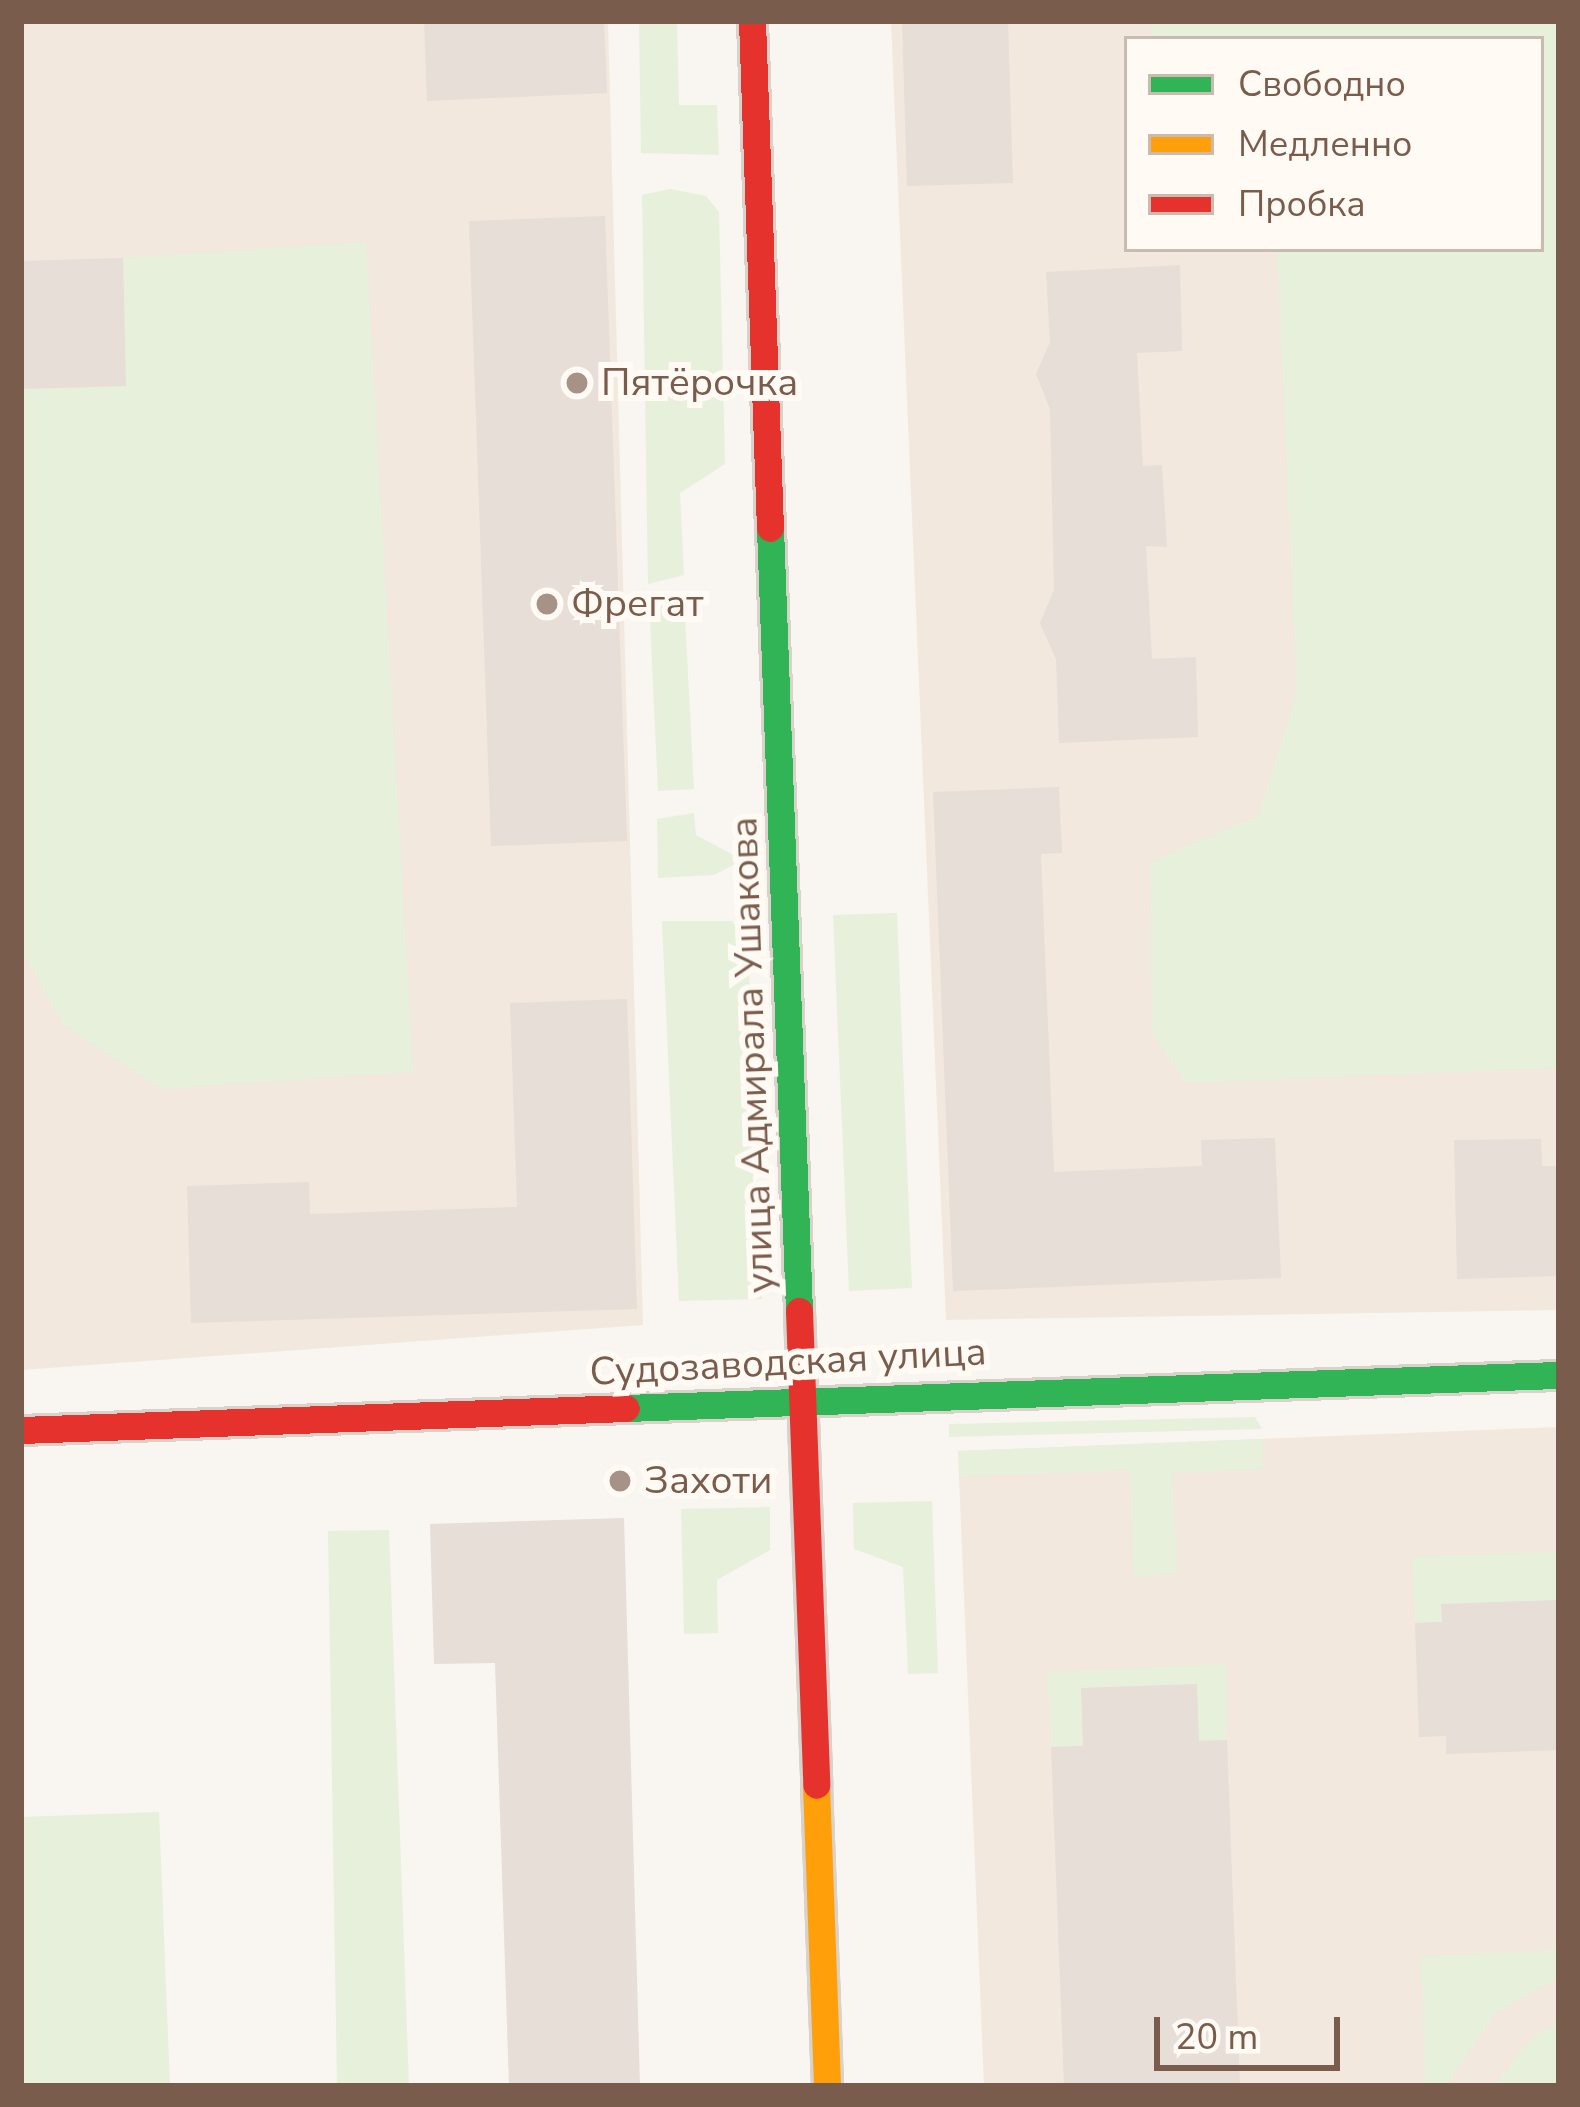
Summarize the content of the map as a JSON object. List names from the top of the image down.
{
  "streets": {
    "street": ["улица Адмирала Ушакова", "Судозаводская улица"]
  },
  "crossings": [
    ["улица Адмирала Ушакова", "Судозаводская улица"]
  ],
  "places": ["Пятёрочка", "Фрегат", "Захоти"],
  "legend": ["Свободно", "Медленно", "Пробка"],
  "scale_bar": "20 m"
}
